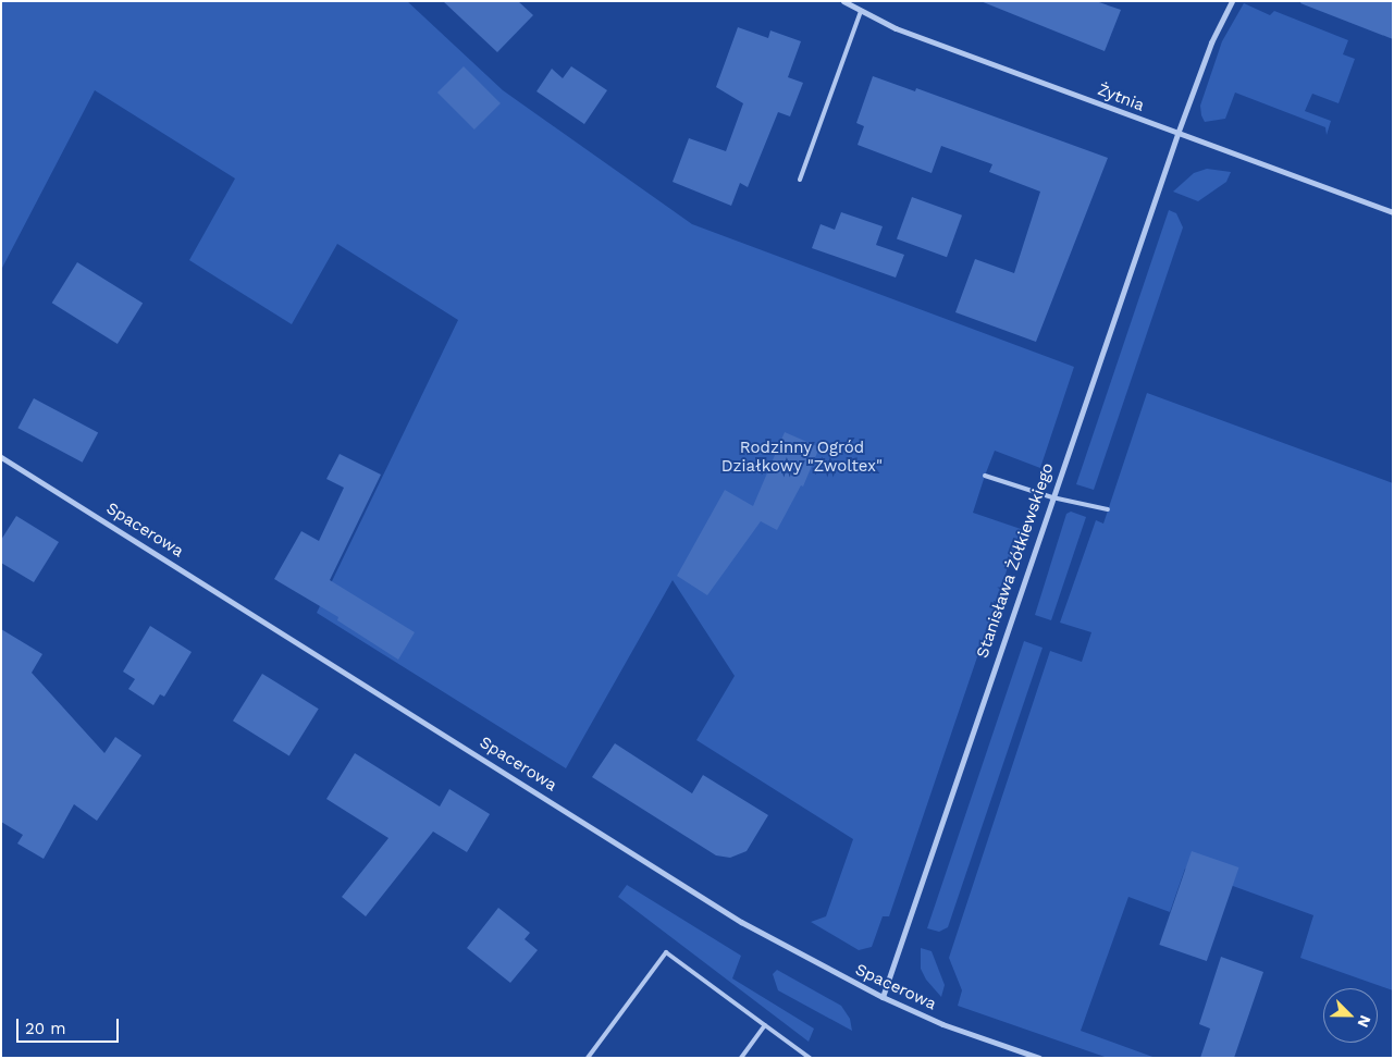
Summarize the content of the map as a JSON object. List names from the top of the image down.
{
  "streets": {
    "street": ["Żytnia", "Spacerowa", "Stanisława Żółkiewskiego"]
  },
  "crossings": [
    ["Żytnia", "Stanisława Żółkiewskiego"],
    ["Spacerowa", "Stanisława Żółkiewskiego"]
  ],
  "parks": ["Rodzinny Ogród Działkowy \"Zwoltex\""],
  "scale_bar": "20 m",
  "north": "bottom right"
}
